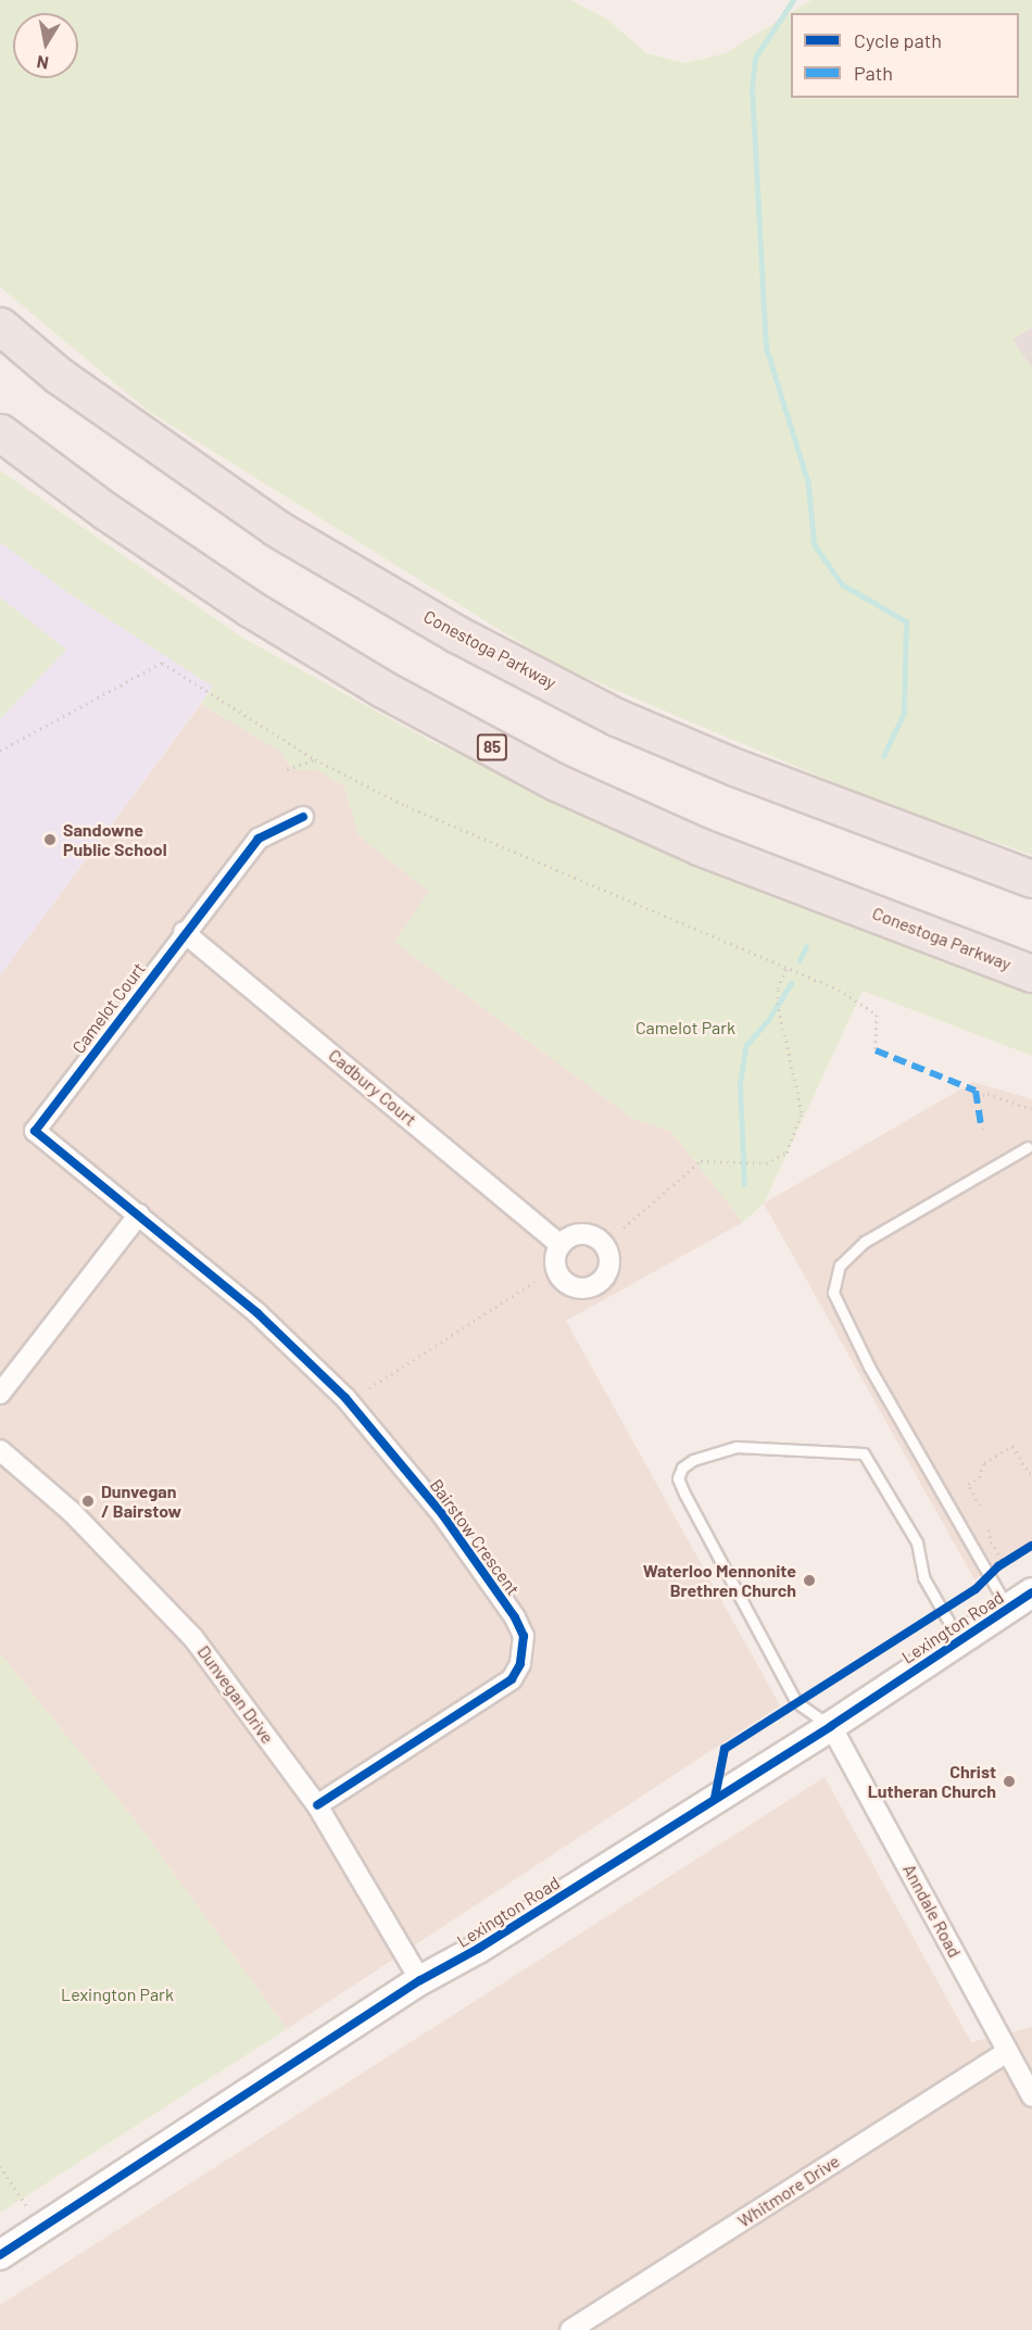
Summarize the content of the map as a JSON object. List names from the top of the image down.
{
  "streets": {
    "highway": ["Conestoga Parkway", "85"],
    "main road": ["Lexington Road"],
    "street": [
      "Camelot Court",
      "Cadbury Court",
      "Bairstow Crescent",
      "Dunvegan Drive",
      "Anndale Road",
      "Whitmore Drive"
    ]
  },
  "crossings": [
    ["Camelot Court", "Cadbury Court"],
    ["Camelot Court", "Bairstow Crescent"],
    ["Bairstow Crescent", "Dunvegan Drive"],
    ["Lexington Road", "Dunvegan Drive"],
    ["Lexington Road", "Anndale Road"],
    ["Anndale Road", "Whitmore Drive"]
  ],
  "parks": ["Camelot Park", "Lexington Park"],
  "places": [
    "Sandowne Public School",
    "Dunvegan / Bairstow",
    "Waterloo Mennonite Brethren Church",
    "Christ Lutheran Church"
  ],
  "legend": ["Cycle path", "Path"],
  "north": "bottom"
}
